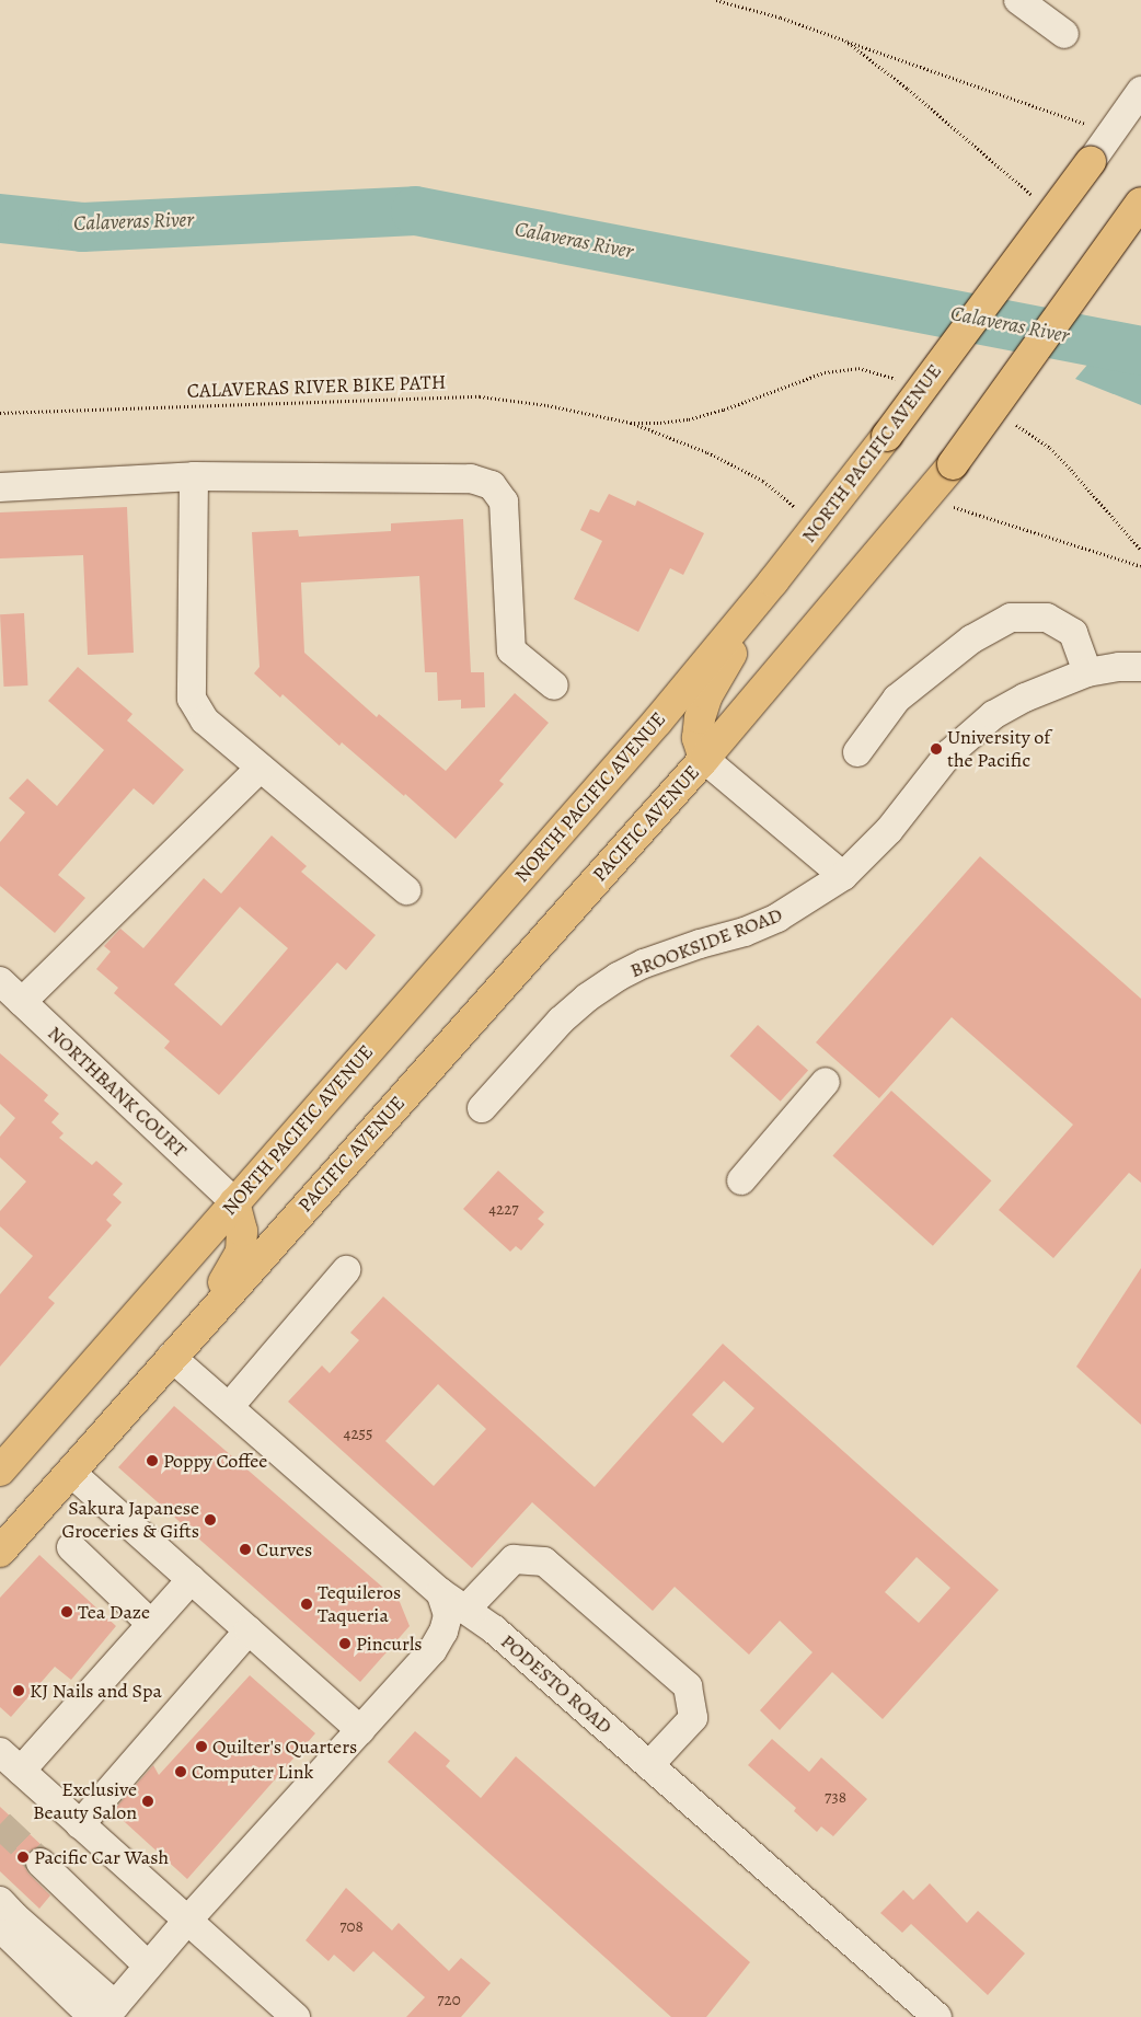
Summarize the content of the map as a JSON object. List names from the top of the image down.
{
  "streets": {
    "main road": ["NORTH PACIFIC AVENUE", "PACIFIC AVENUE"],
    "street": ["BROOKSIDE ROAD", "NORTHBANK COURT", "PODESTO ROAD"],
    "path": ["CALAVERAS RIVER BIKE PATH"]
  },
  "crossings": [
    ["CALAVERAS RIVER BIKE PATH", "NORTH PACIFIC AVENUE"],
    ["NORTH PACIFIC AVENUE", "NORTHBANK COURT"],
    ["PACIFIC AVENUE", "PODESTO ROAD"]
  ],
  "water": ["Calaveras River"],
  "places": [
    "University of the Pacific",
    "Poppy Coffee",
    "Sakura Japanese Groceries & Gifts",
    "Curves",
    "Tequileros Taqueria",
    "Tea Daze",
    "Pincurls",
    "KJ Nails and Spa",
    "Quilter's Quarters",
    "Computer Link",
    "Exclusive Beauty Salon",
    "Pacific Car Wash"
  ],
  "house_numbers": [
    "4227",
    "4255",
    "738",
    "708",
    "720"
  ]
}
